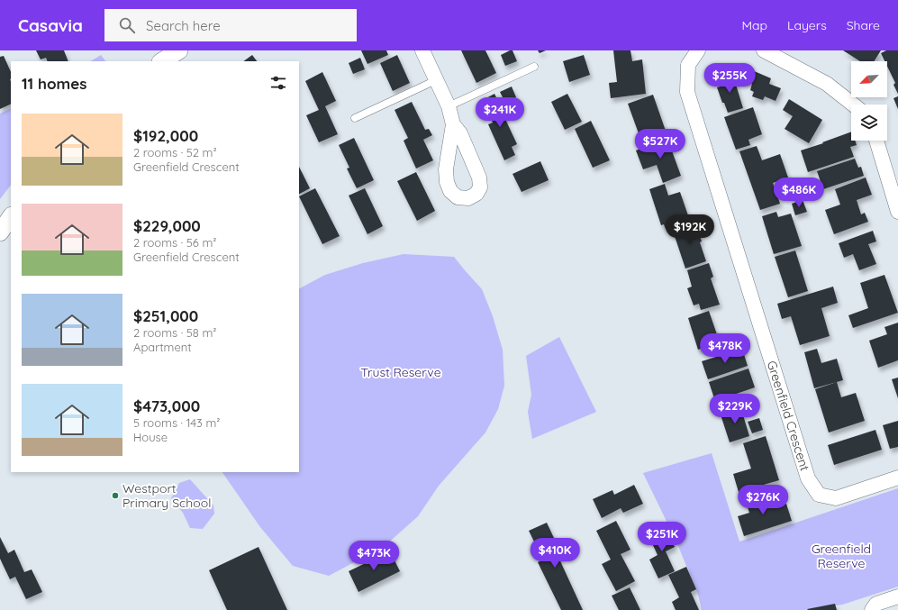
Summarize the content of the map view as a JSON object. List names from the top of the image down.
{
  "streets": {
    "street": ["Greenfield Crescent"]
  },
  "parks": ["Trust Reserve", "Greenfield Reserve"],
  "places": ["Westport Primary School"],
  "north": "bottom left",
  "page": {
    "header": "Casavia",
    "search": "Search here",
    "nav": ["Map", "Layers", "Share"],
    "heading": "11 homes",
    "price": [
      "$255K",
      "$241K",
      "$527K",
      "$486K",
      "$192K",
      "$478K",
      "$229K",
      "$276K",
      "$251K",
      "$410K",
      "$473K"
    ],
    "list": [
      {
        "name": "$192,000",
        "note": "2 rooms · 52 m² · Greenfield Crescent"
      },
      {
        "name": "$229,000",
        "note": "2 rooms · 56 m² · Greenfield Crescent"
      },
      {
        "name": "$251,000",
        "note": "2 rooms · 58 m² · Apartment"
      },
      {
        "name": "$473,000",
        "note": "5 rooms · 143 m² · House"
      }
    ]
  }
}
